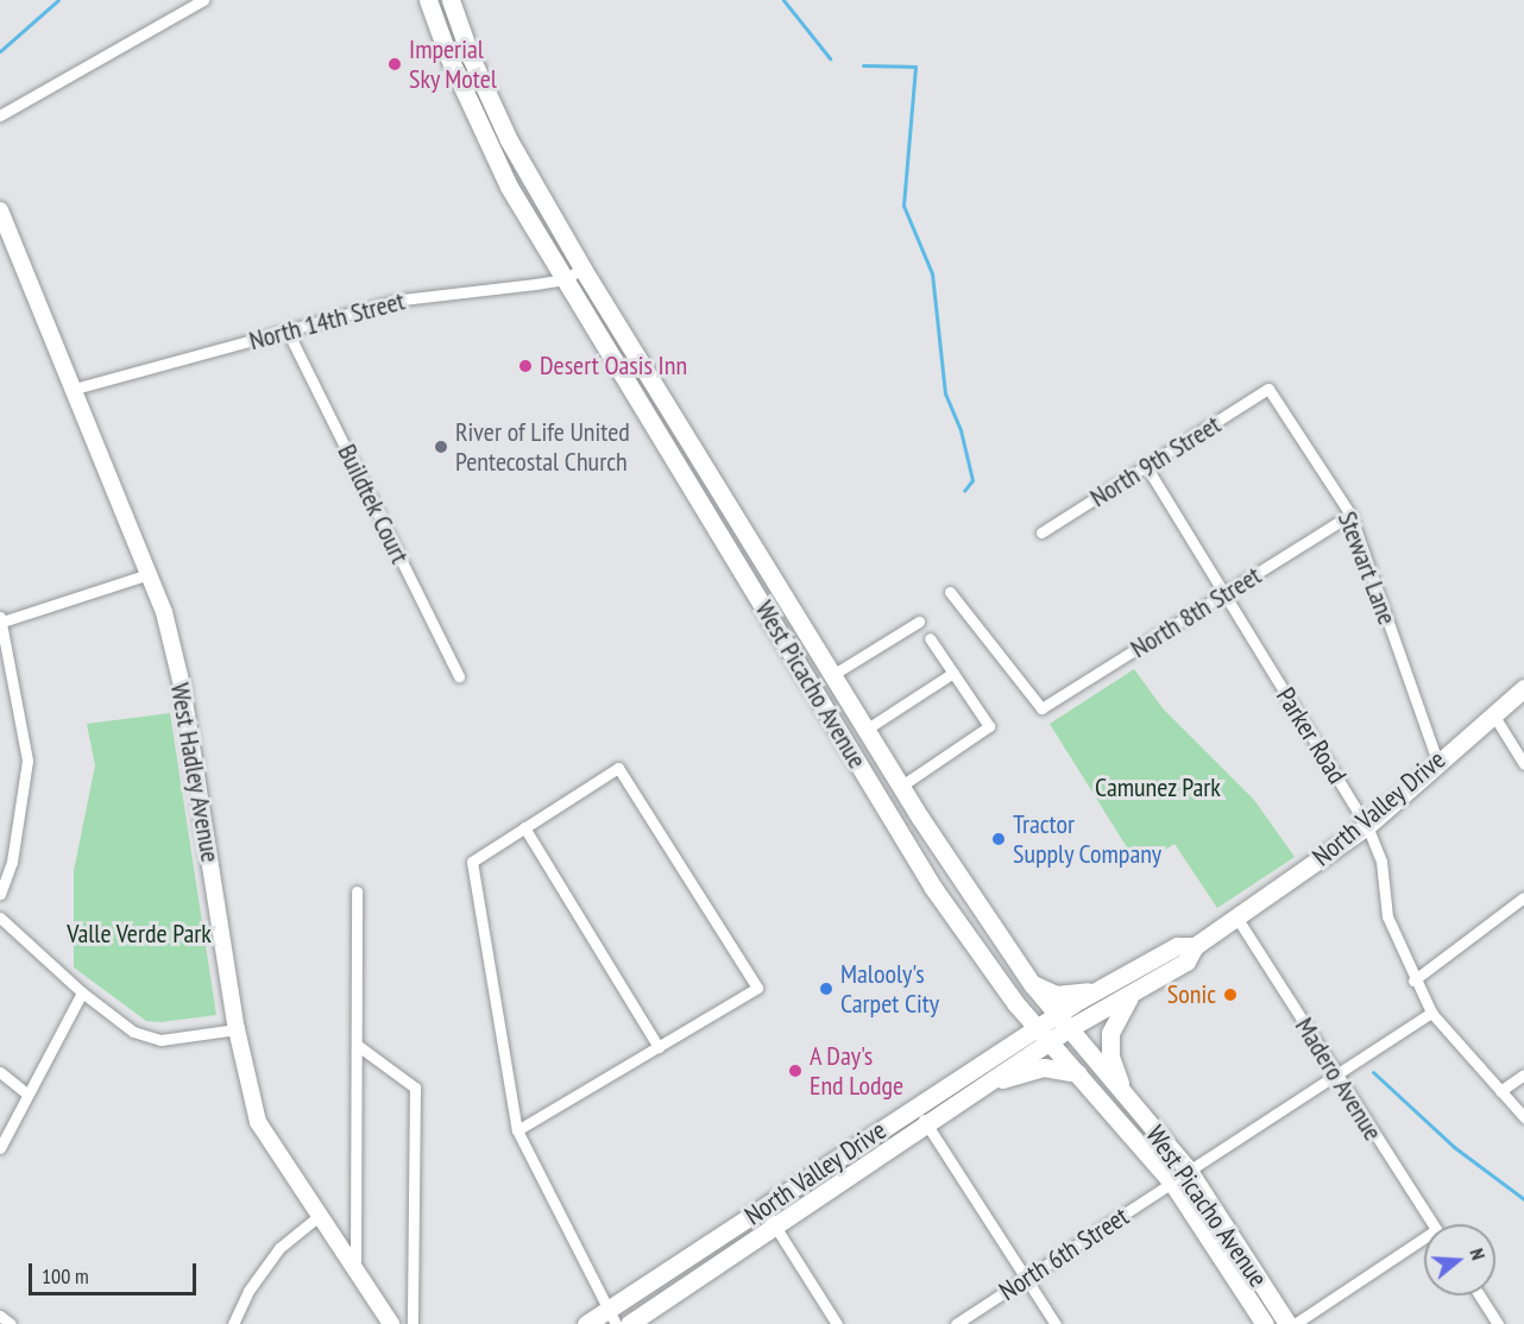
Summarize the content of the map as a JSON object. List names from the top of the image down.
{
  "streets": {
    "main road": ["West Picacho Avenue", "North Valley Drive"],
    "street": [
      "North 14th Street",
      "North 9th Street",
      "Buildtek Court",
      "Stewart Lane",
      "North 8th Street",
      "Parker Road",
      "West Hadley Avenue",
      "Madero Avenue",
      "North 6th Street"
    ]
  },
  "crossings": [
    ["North 14th Street", "Buildtek Court"],
    ["North 14th Street", "West Picacho Avenue"],
    ["North 14th Street", "West Hadley Avenue"],
    ["North 9th Street", "Stewart Lane"],
    ["North 9th Street", "Parker Road"],
    ["Stewart Lane", "North 8th Street"],
    ["Stewart Lane", "North Valley Drive"],
    ["North 8th Street", "Parker Road"],
    ["West Picacho Avenue", "North Valley Drive"],
    ["West Picacho Avenue", "North 6th Street"],
    ["Parker Road", "North Valley Drive"],
    ["North Valley Drive", "Madero Avenue"]
  ],
  "parks": ["Camunez Park", "Valle Verde Park"],
  "places": [
    "Imperial Sky Motel",
    "Desert Oasis Inn",
    "River of Life United Pentecostal Church",
    "Tractor Supply Company",
    "Malooly's Carpet City",
    "Sonic",
    "A Day's End Lodge"
  ],
  "scale_bar": "100 m",
  "north": "right"
}
